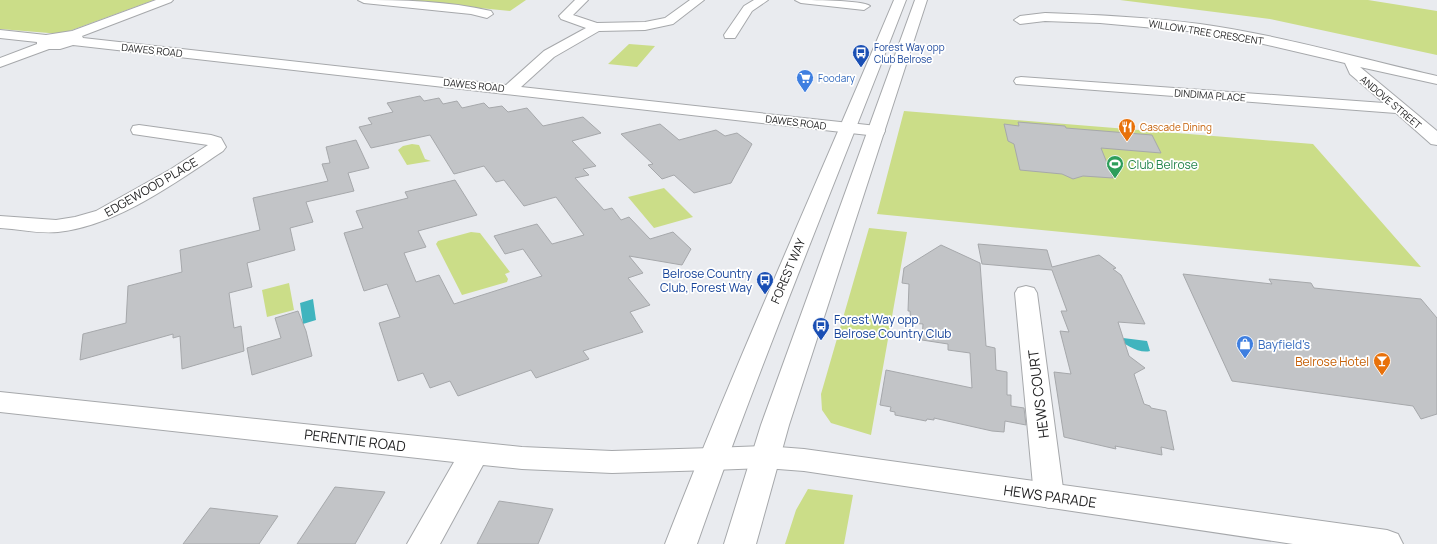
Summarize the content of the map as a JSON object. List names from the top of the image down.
{
  "streets": {
    "street": [
      "WILLOW TREE CRESCENT",
      "DAWES ROAD",
      "DINDIMA PLACE",
      "ANDOVE STREET",
      "EDGEWOOD PLACE",
      "FOREST WAY",
      "HEWS COURT",
      "PERENTIE ROAD",
      "HEWS PARADE"
    ]
  },
  "crossings": [
    ["WILLOW TREE CRESCENT", "ANDOVE STREET"],
    ["DAWES ROAD", "FOREST WAY"],
    ["DINDIMA PLACE", "ANDOVE STREET"],
    ["FOREST WAY", "PERENTIE ROAD"],
    ["FOREST WAY", "HEWS PARADE"],
    ["HEWS COURT", "HEWS PARADE"],
    ["PERENTIE ROAD", "HEWS PARADE"]
  ],
  "places": {
    "bus stop": ["Forest Way opp Club Belrose", "Belrose Country Club, Forest Way", "Forest Way opp Belrose Country Club"],
    "supermarket": ["Foodary"],
    "restaurant": ["Cascade Dining"],
    "sports": ["Club Belrose"],
    "shop": ["Bayfield's"],
    "bar": ["Belrose Hotel"]
  }
}
